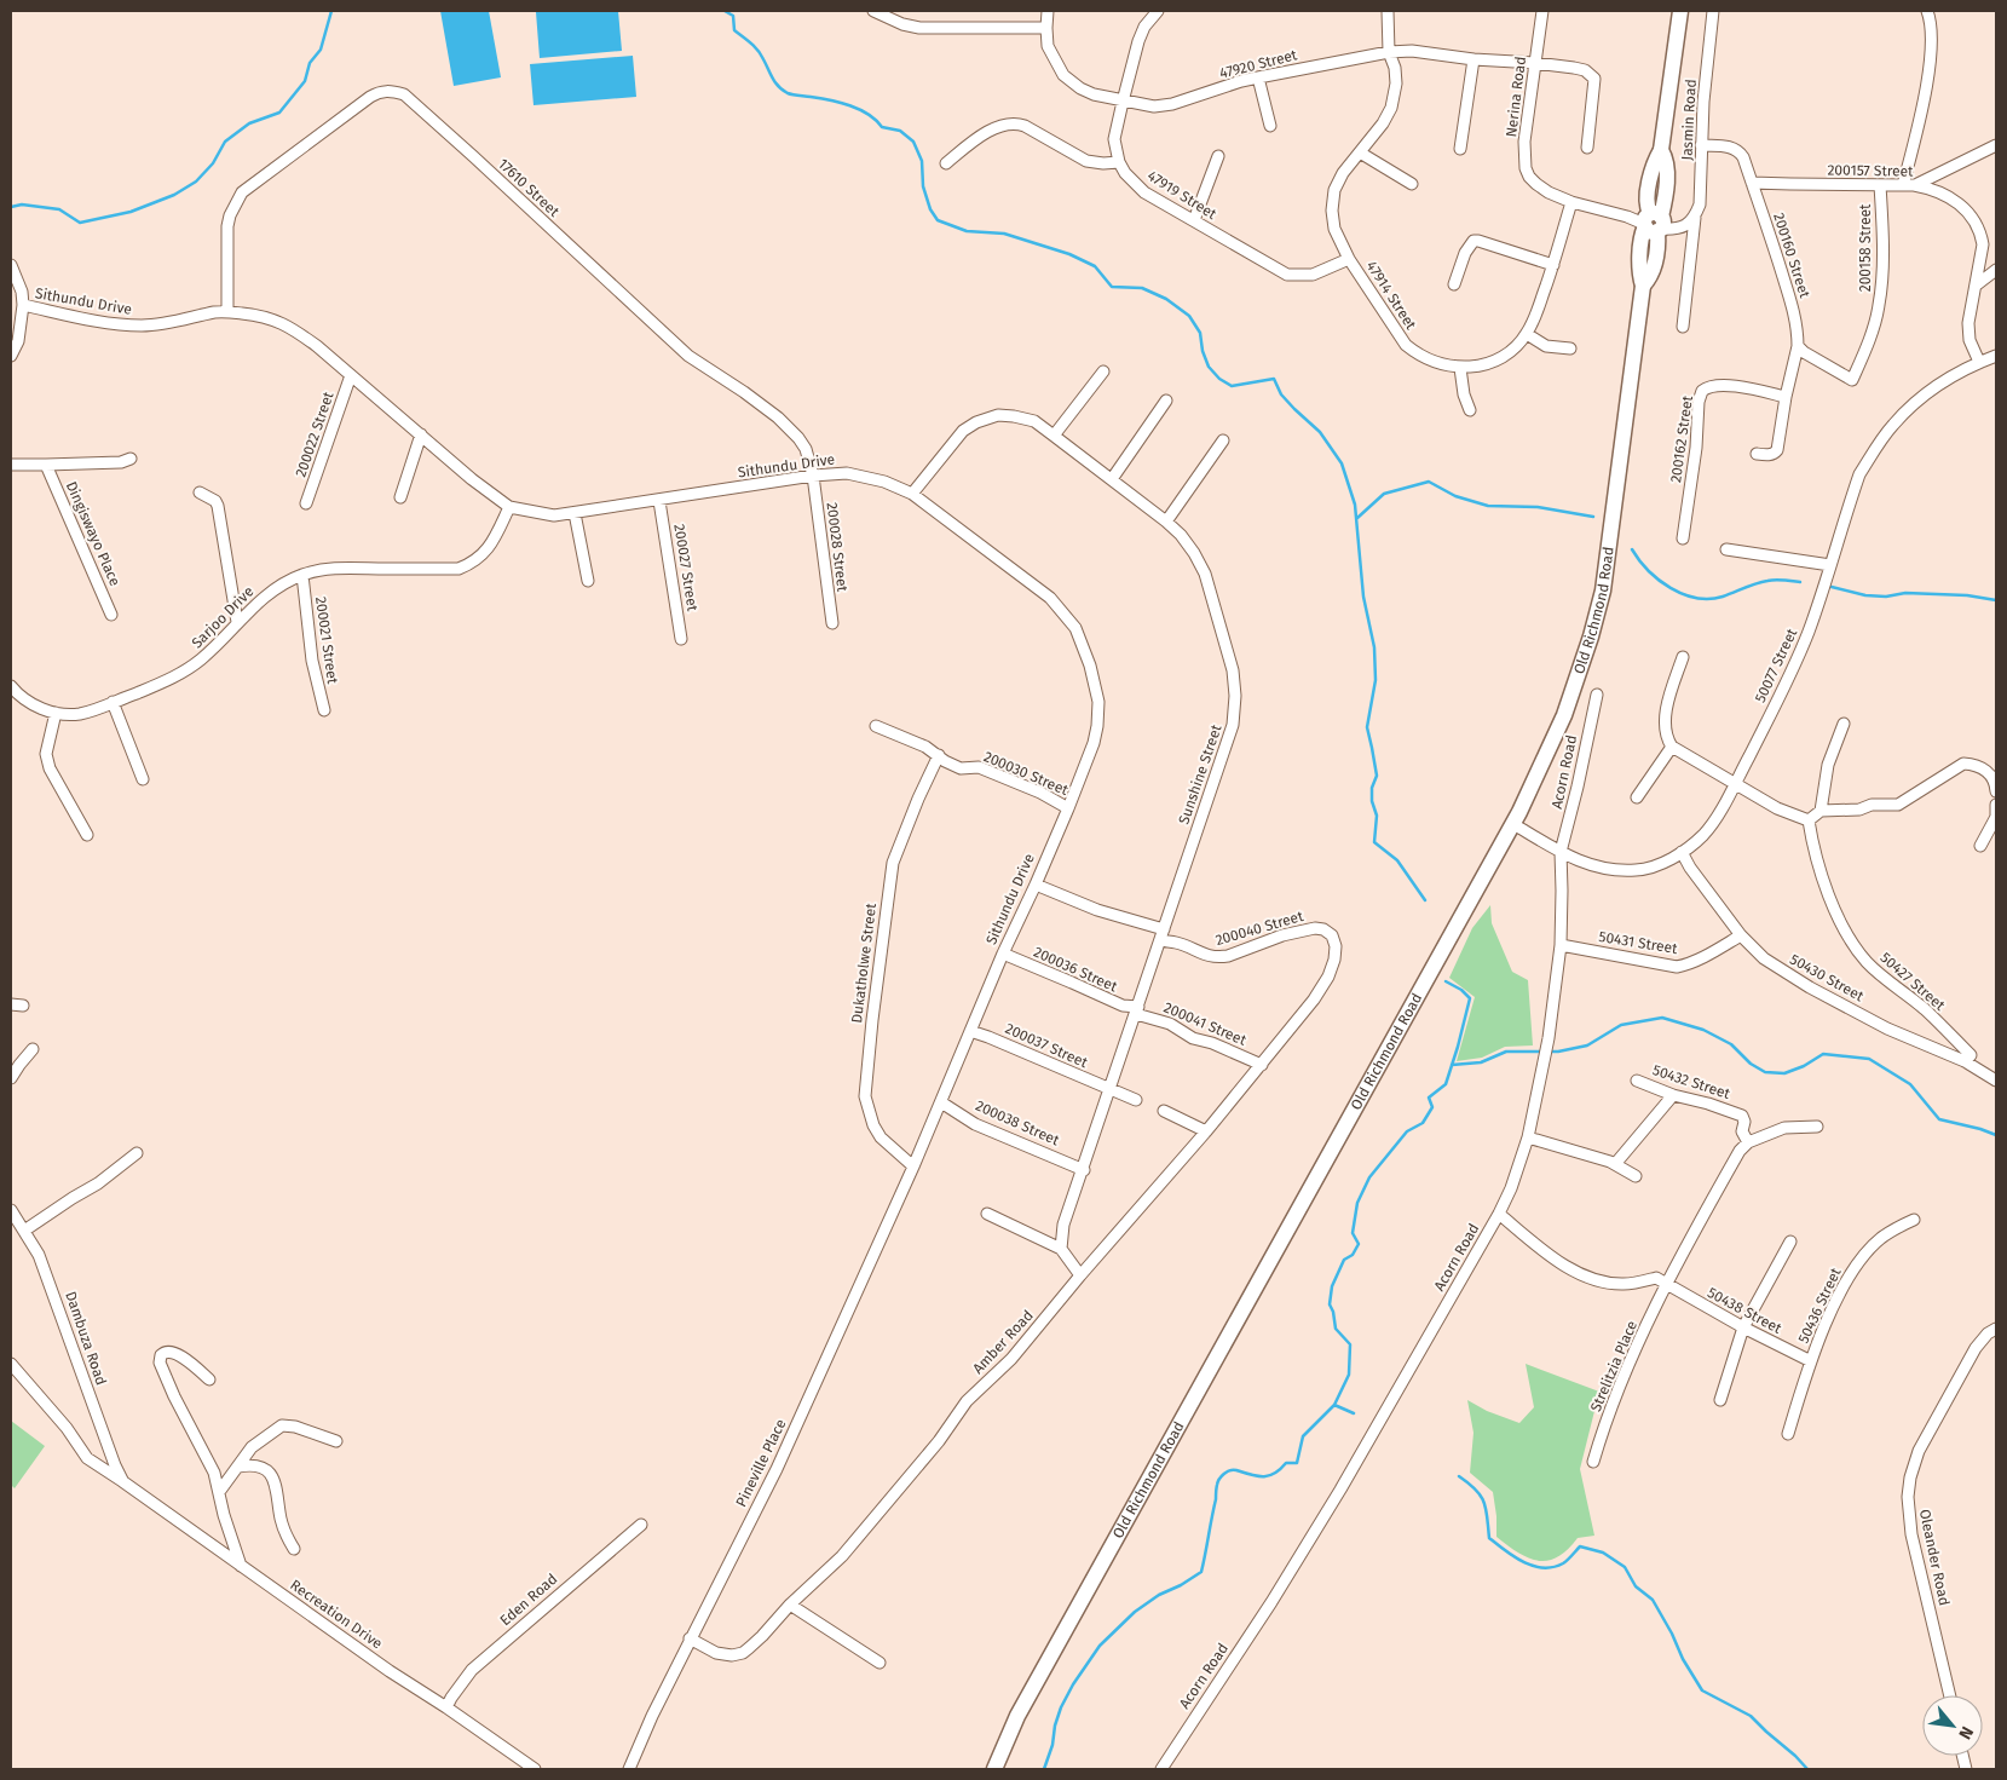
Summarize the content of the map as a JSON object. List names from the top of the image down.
{
  "streets": {
    "street": [
      "47920 Street",
      "Nerina Road",
      "Jasmin Road",
      "200157 Street",
      "17610 Street",
      "47919 Street",
      "200158 Street",
      "200160 Street",
      "47914 Street",
      "Sithundu Drive",
      "200022 Street",
      "200162 Street",
      "Dingiswayo Place",
      "200028 Street",
      "200027 Street",
      "Old Richmond Road",
      "Sarjoo Drive",
      "200021 Street",
      "50077 Street",
      "Acorn Road",
      "200030 Street",
      "Sunshine Street",
      "200040 Street",
      "50431 Street",
      "Dukatholwe Street",
      "200036 Street",
      "50430 Street",
      "50427 Street",
      "200041 Street",
      "200037 Street",
      "50432 Street",
      "200038 Street",
      "50436 Street",
      "50438 Street",
      "Dambuza Road",
      "Amber Road",
      "Strelitzia Place",
      "Pineville Place",
      "Oleander Road",
      "Eden Road",
      "Recreation Drive"
    ]
  },
  "crossings": [
    ["47920 Street", "Nerina Road"],
    ["47920 Street", "47914 Street"],
    ["Nerina Road", "47914 Street"],
    ["Jasmin Road", "200160 Street"],
    ["200157 Street", "200158 Street"],
    ["200157 Street", "200160 Street"],
    ["200157 Street", "50077 Street"],
    ["17610 Street", "Sithundu Drive"],
    ["17610 Street", "200028 Street"],
    ["47919 Street", "47914 Street"],
    ["200158 Street", "200160 Street"],
    ["200160 Street", "200162 Street"],
    ["Sithundu Drive", "200022 Street"],
    ["Sithundu Drive", "200028 Street"],
    ["Sithundu Drive", "200027 Street"],
    ["Sithundu Drive", "Sarjoo Drive"],
    ["Sithundu Drive", "200030 Street"],
    ["Sithundu Drive", "Sunshine Street"],
    ["Sithundu Drive", "Dukatholwe Street"],
    ["Sithundu Drive", "200036 Street"],
    ["Sithundu Drive", "200037 Street"],
    ["Sithundu Drive", "200038 Street"],
    ["Sithundu Drive", "Pineville Place"],
    ["Old Richmond Road", "50077 Street"],
    ["Sarjoo Drive", "200021 Street"],
    ["50077 Street", "Acorn Road"],
    ["50077 Street", "50430 Street"],
    ["Acorn Road", "50431 Street"],
    ["200030 Street", "Dukatholwe Street"],
    ["Sunshine Street", "200040 Street"],
    ["Sunshine Street", "200036 Street"],
    ["Sunshine Street", "200041 Street"],
    ["Sunshine Street", "200037 Street"],
    ["Sunshine Street", "200038 Street"],
    ["200040 Street", "Amber Road"],
    ["50431 Street", "50430 Street"],
    ["Dukatholwe Street", "Pineville Place"],
    ["200036 Street", "200041 Street"],
    ["50430 Street", "50427 Street"],
    ["200041 Street", "Amber Road"],
    ["50432 Street", "Strelitzia Place"],
    ["50436 Street", "50438 Street"],
    ["50438 Street", "Strelitzia Place"],
    ["Dambuza Road", "Recreation Drive"],
    ["Amber Road", "Pineville Place"],
    ["Eden Road", "Recreation Drive"]
  ],
  "north": "bottom right"
}
